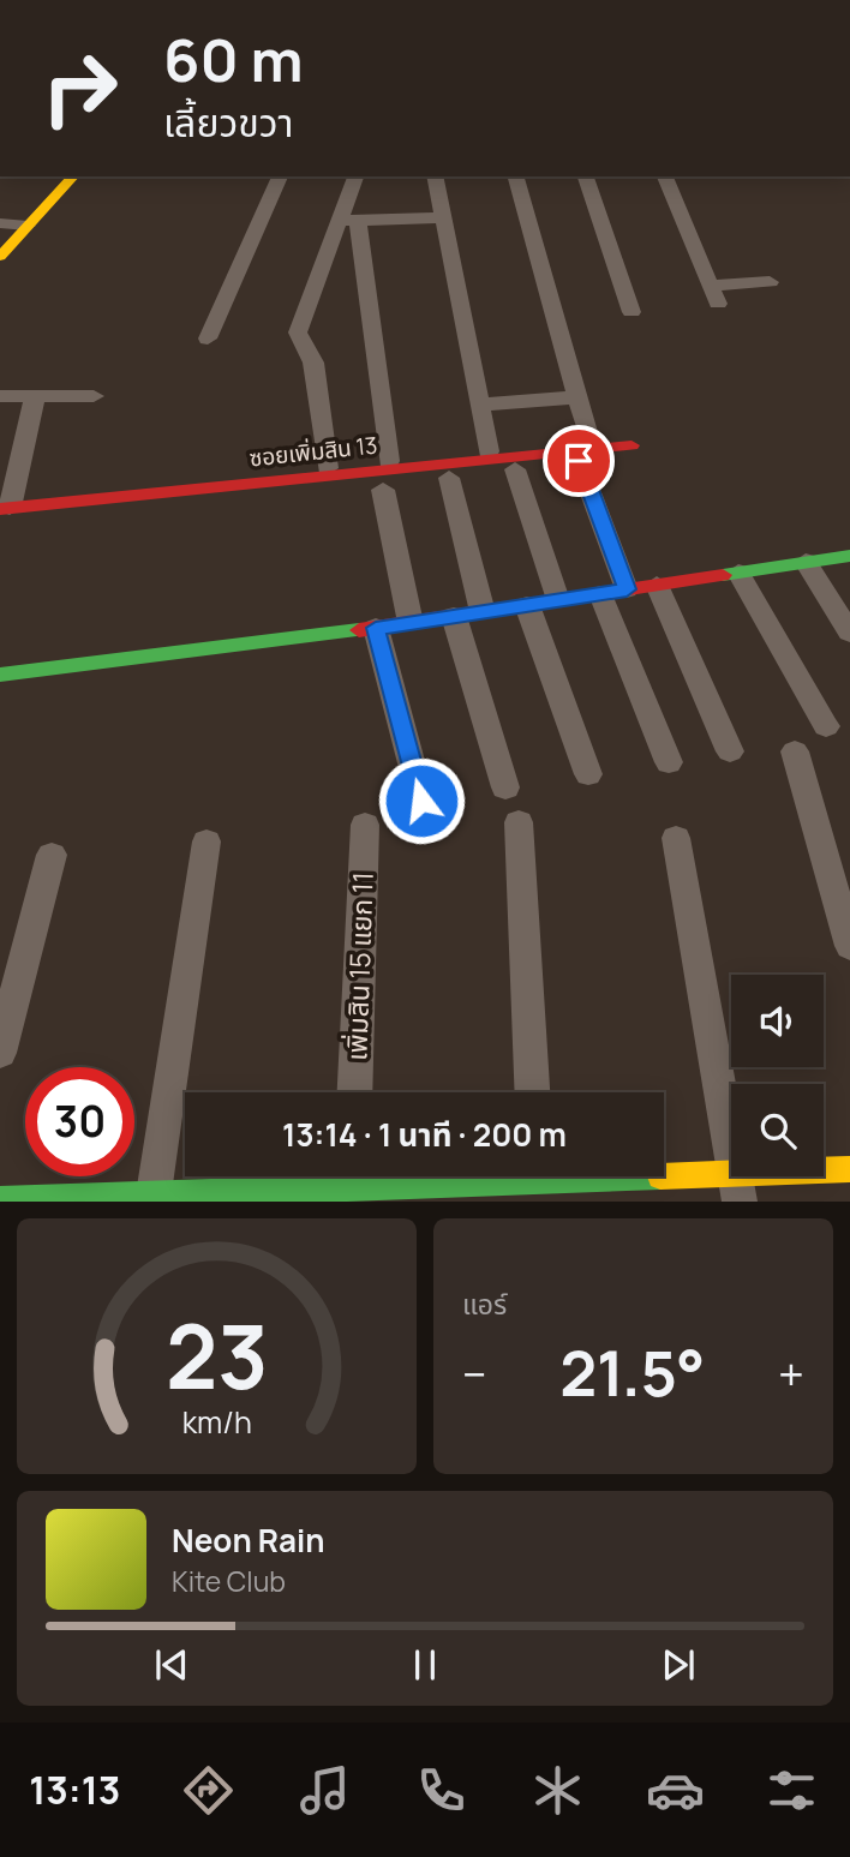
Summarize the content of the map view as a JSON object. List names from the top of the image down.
{
  "streets": {
    "street": ["ซอยเพิ่มสิน 13", "เพิ่มสิน 15 แยก 11"]
  },
  "page": {
    "turn": ["60 m", "เลี้ยวขวา"],
    "limit": "30",
    "trip": "13:14 · 1 นาที · 200 m",
    "tile": "แอร์",
    "heat": ["−", "21.5°", "+"],
    "song": ["Neon Rain", "Kite Club"],
    "tabs": "13:13",
    "gauge": ["23", "km/h"]
  }
}
